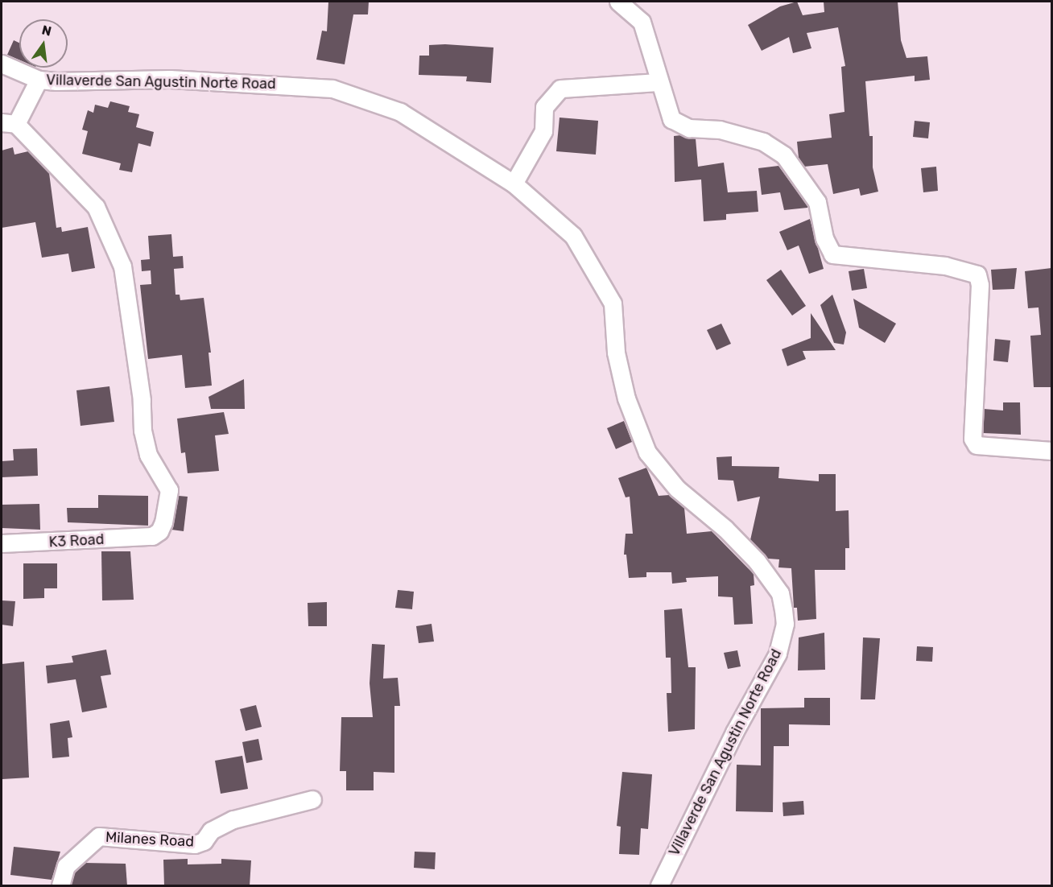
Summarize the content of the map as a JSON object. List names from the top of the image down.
{
  "streets": {
    "street": ["Villaverde San Agustin Norte Road", "K3 Road", "Milanes Road"]
  },
  "north": "top"
}
